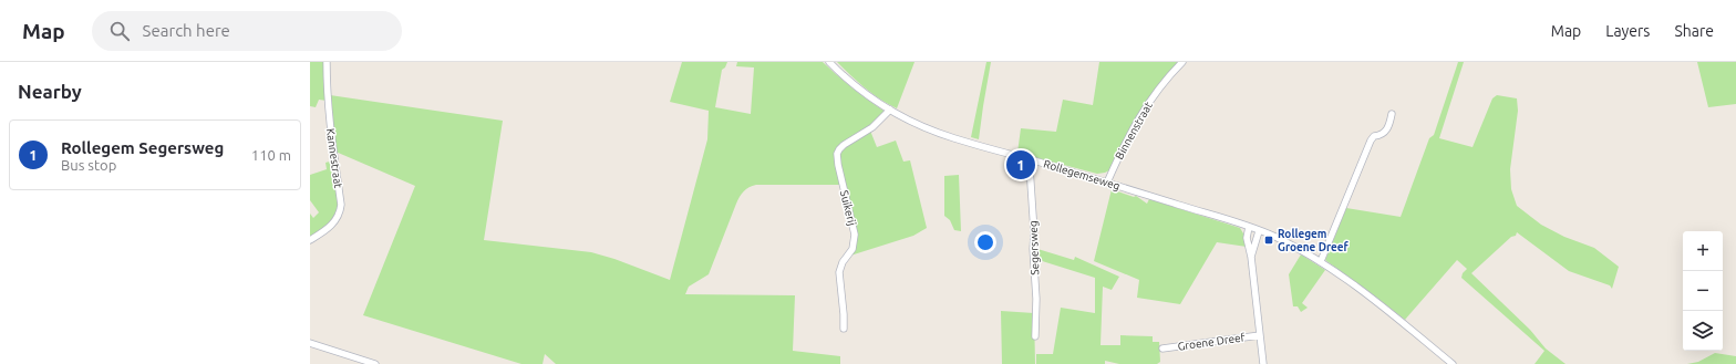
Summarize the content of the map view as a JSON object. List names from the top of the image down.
{
  "streets": {
    "street": [
      "Binnenstraat",
      "Kannestraat",
      "Rollegemseweg",
      "Suikerij",
      "Segersweg",
      "Groene Dreef"
    ]
  },
  "crossings": [
    ["Binnenstraat", "Rollegemseweg"],
    ["Rollegemseweg", "Suikerij"],
    ["Rollegemseweg", "Segersweg"],
    ["Rollegemseweg", "Groene Dreef"]
  ],
  "places": {
    "transit": ["Rollegem Groene Dreef"]
  },
  "page": {
    "header": "Map",
    "search": "Search here",
    "nav": ["Map", "Layers", "Share"],
    "heading": "Nearby",
    "list": [
      {
        "mark": "1",
        "name": "Rollegem Segersweg",
        "note": "Bus stop",
        "value": "110 m"
      }
    ],
    "pins": "1",
    "map_buttons": ["+", "−"]
  }
}
